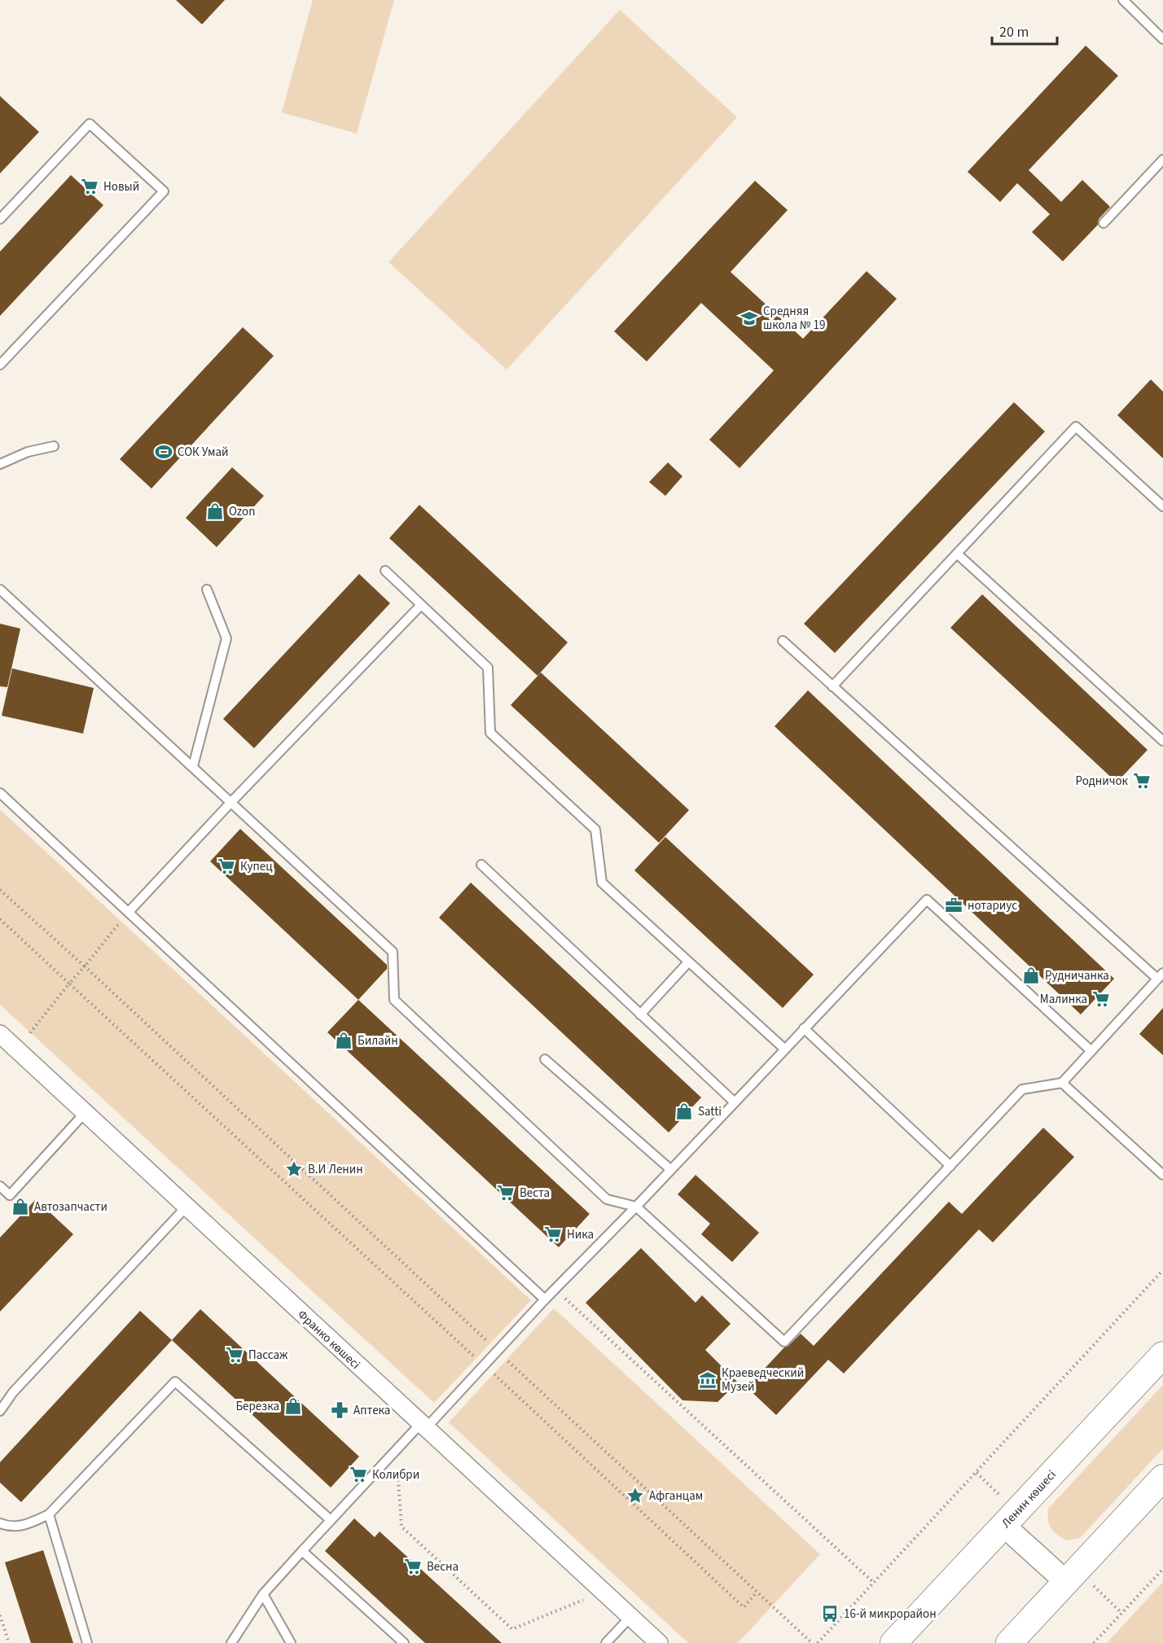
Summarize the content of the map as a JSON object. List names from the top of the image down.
{
  "streets": {
    "main road": ["Ленин көшесі"],
    "street": ["Франко көшесі"]
  },
  "places": {
    "supermarket": [
      "Новый",
      "Родничок",
      "Купец",
      "Малинка",
      "Веста",
      "Ника",
      "Пассаж",
      "Колибри",
      "Весна"
    ],
    "school or university": ["Средняя школа № 19"],
    "sports": ["СОК Умай"],
    "shop": [
      "Ozon",
      "Рудничанка",
      "Билайн",
      "Satti",
      "Автозапчасти",
      "Березка"
    ],
    "office": ["нотариус"],
    "place": ["В.И Ленин", "Афганцам"],
    "museum": ["Краеведческий Музей"],
    "pharmacy": ["Аптека"],
    "bus stop": ["16-й микрорайон"]
  },
  "scale_bar": "20 m"
}
